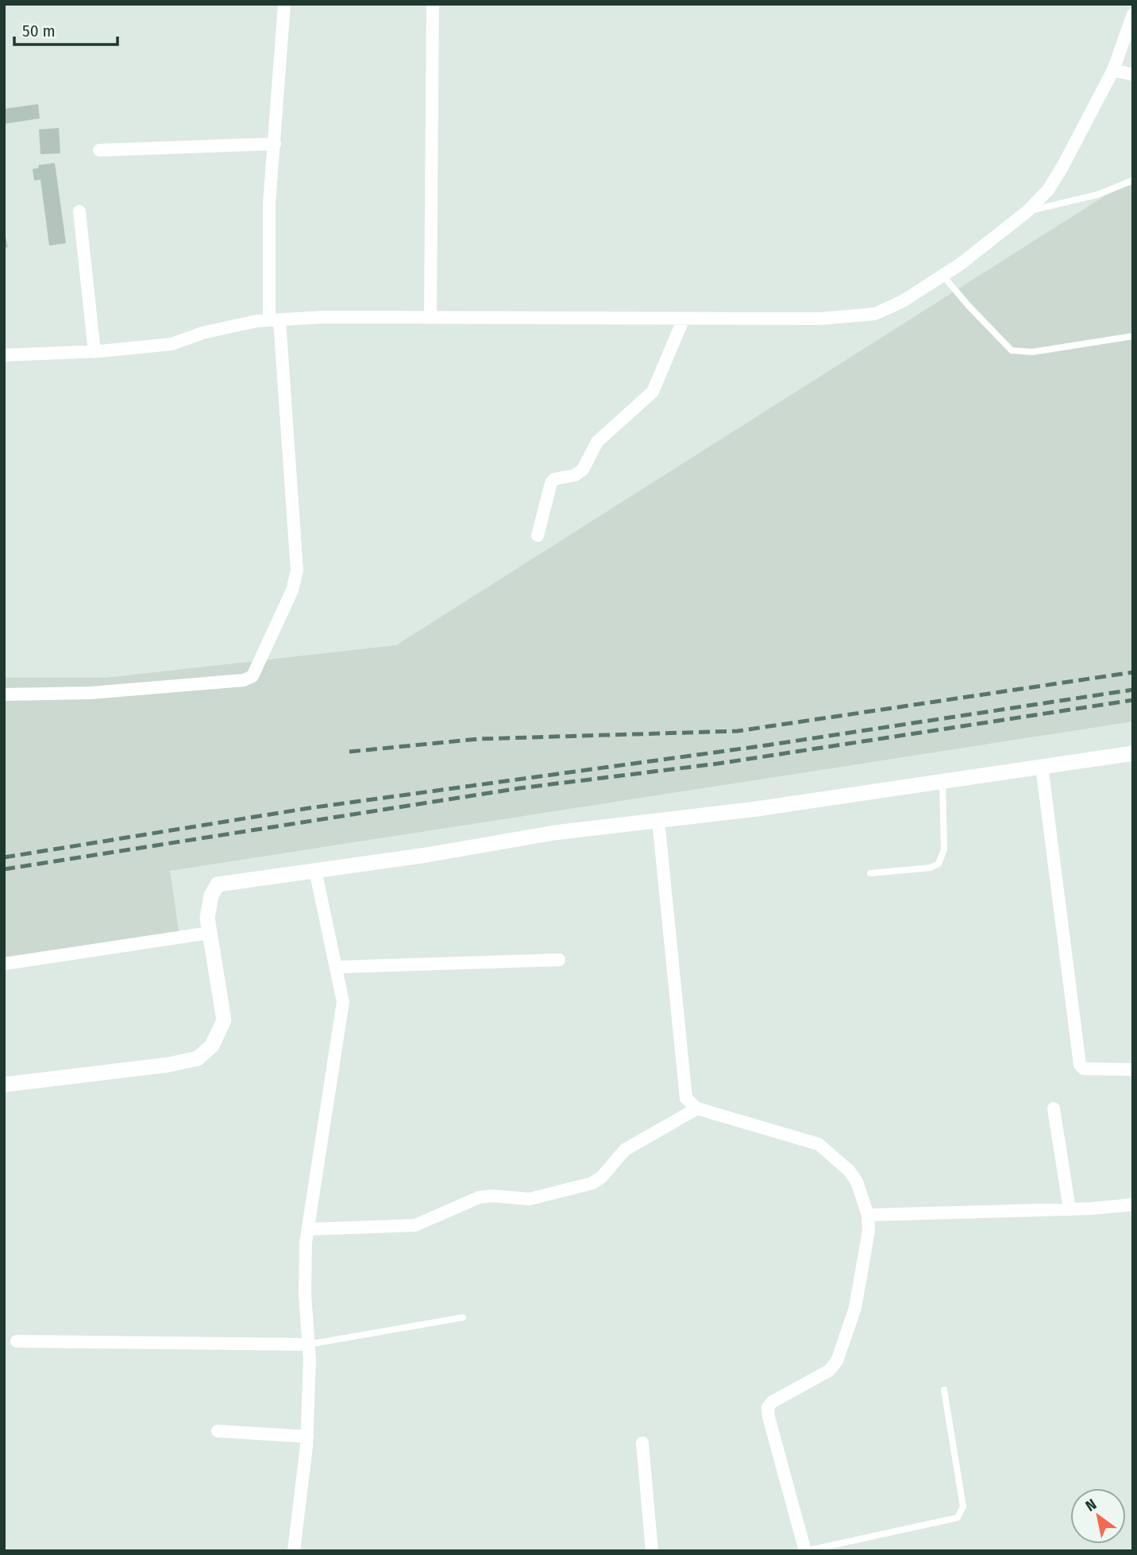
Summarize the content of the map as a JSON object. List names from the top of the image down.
{
  "scale_bar": "50 m",
  "north": "top left"
}
